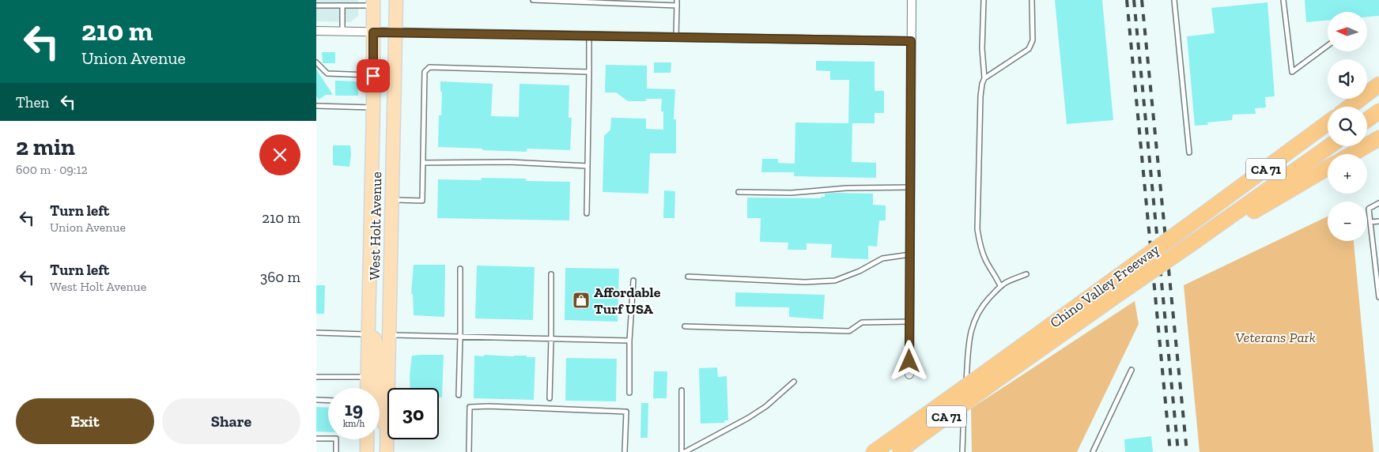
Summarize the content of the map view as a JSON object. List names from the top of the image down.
{
  "streets": {
    "highway": ["CA 71", "Chino Valley Freeway"],
    "main road": ["West Holt Avenue"]
  },
  "parks": ["Veterans Park"],
  "places": {
    "shop": ["Affordable Turf USA"]
  },
  "north": "left",
  "page": {
    "turn": ["210 m", "Union Avenue"],
    "map_buttons": ["+", "−"],
    "then": "Then",
    "heading": ["2 min", "600 m · 09:12"],
    "list": [
      {
        "name": "Turn left",
        "note": "Union Avenue",
        "value": "210 m"
      },
      {
        "name": "Turn left",
        "note": "West Holt Avenue",
        "value": "360 m"
      }
    ],
    "speed": "19 km/h",
    "limit": "30",
    "buttons": ["Exit", "Share"]
  }
}
